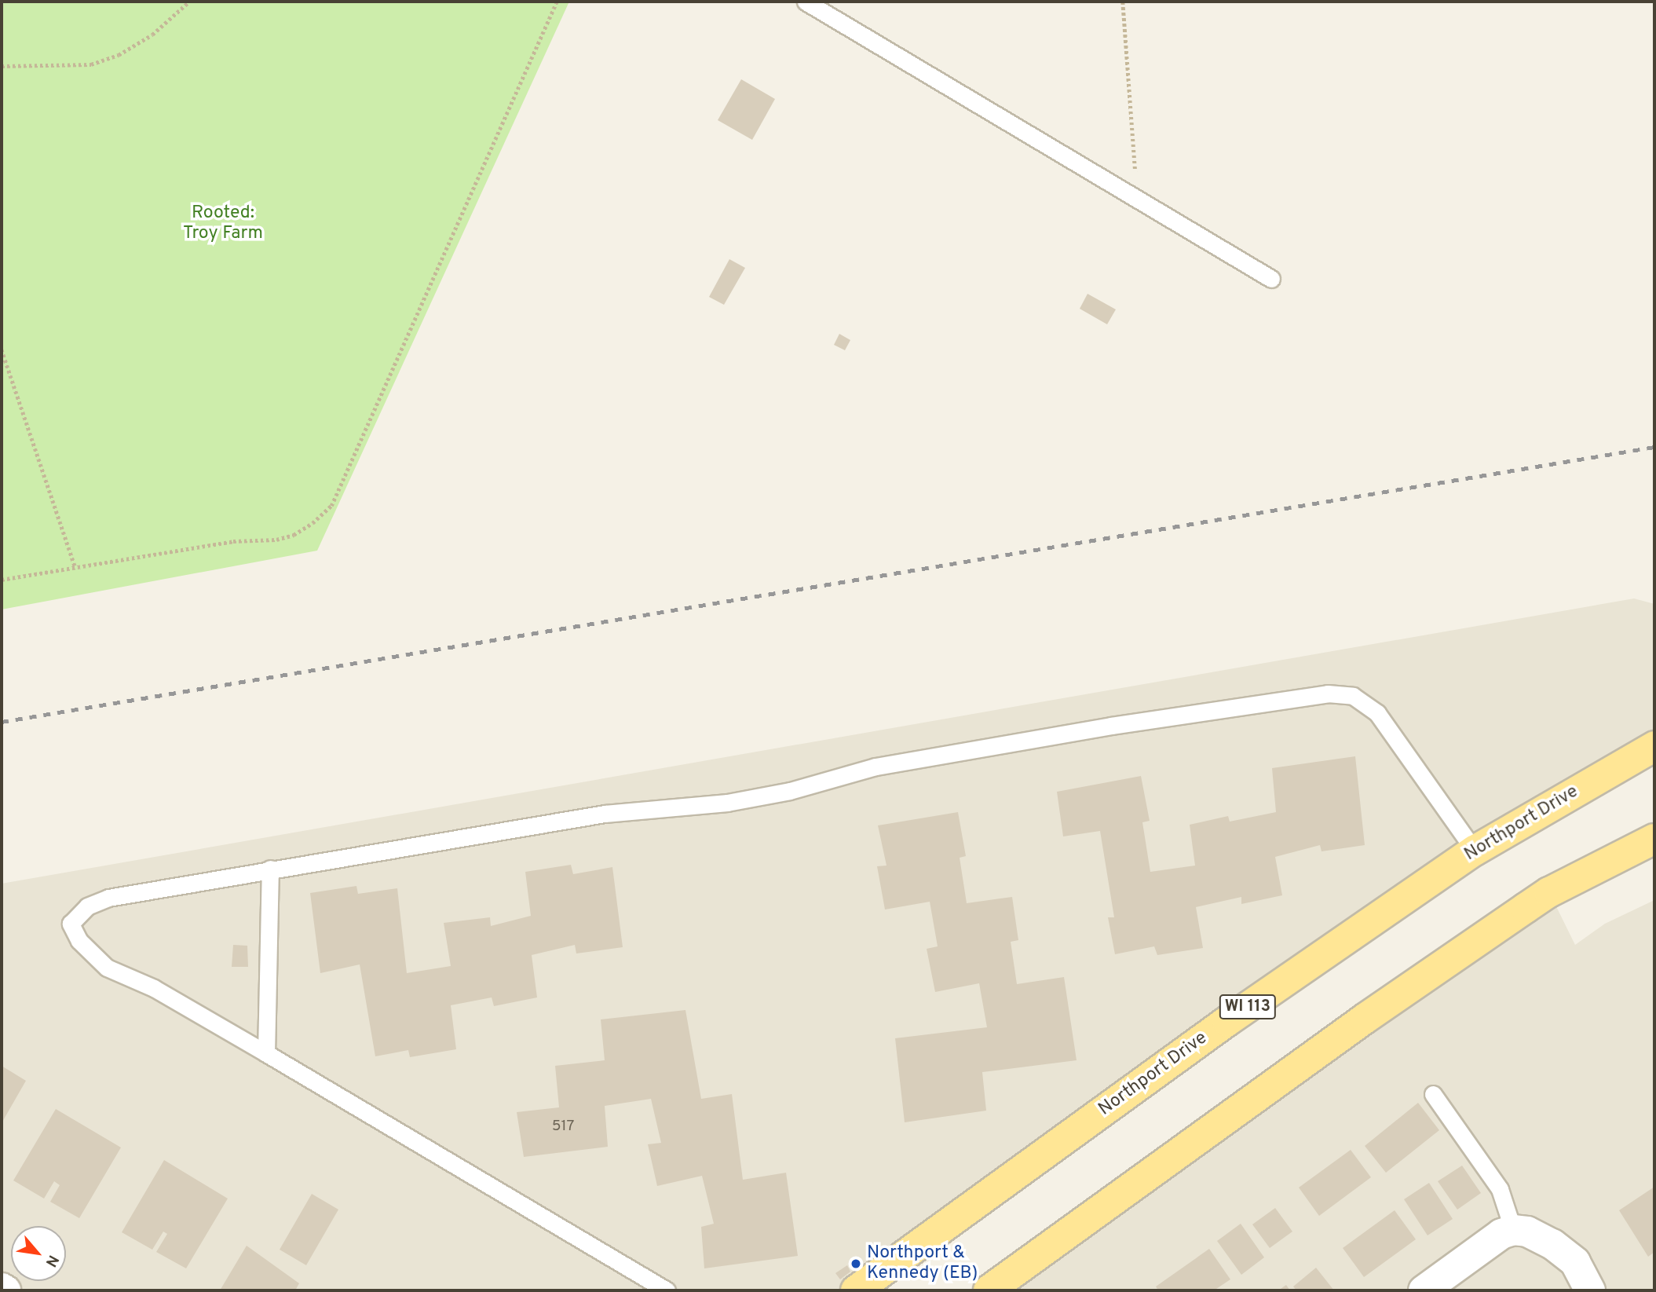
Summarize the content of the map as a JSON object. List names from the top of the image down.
{
  "streets": {
    "main road": ["Northport Drive", "WI 113"]
  },
  "parks": ["Rooted: Troy Farm"],
  "places": ["Northport & Kennedy (EB)"],
  "house_numbers": ["517"],
  "north": "bottom right"
}
